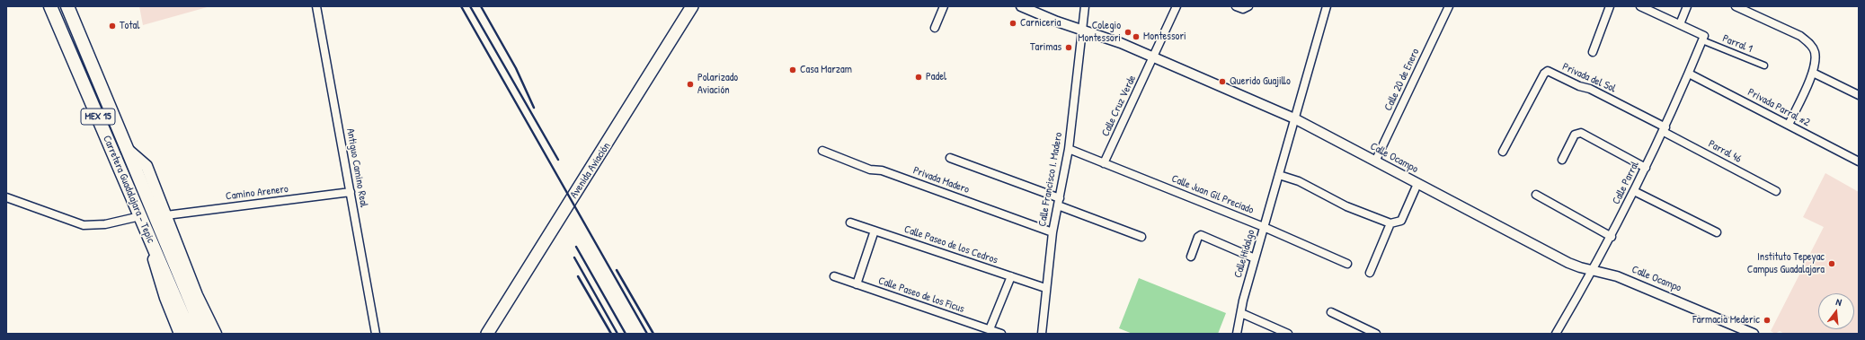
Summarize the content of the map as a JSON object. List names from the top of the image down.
{
  "streets": {
    "highway": ["MEX 15", "Carretera Guadalajara - Tepic"],
    "main road": ["Avenida Aviación"],
    "street": [
      "Parral 1",
      "Privada del Sol",
      "Calle 20 de Enero",
      "Calle Cruz Verde",
      "Privada Parral #2",
      "Parral 46",
      "Calle Ocampo",
      "Antiguo Camino Real",
      "Calle Francisco I. Madero",
      "Privada Madero",
      "Calle Parral",
      "Camino Arenero",
      "Calle Juan Gil Preciado",
      "Calle Paseo de los Cedros",
      "Calle Hidalgo",
      "Calle Paseo de los Ficus"
    ]
  },
  "crossings": [
    ["Parral 1", "Calle Parral"],
    ["Privada del Sol", "Parral 46"],
    ["Privada del Sol", "Calle Parral"],
    ["Calle 20 de Enero", "Calle Ocampo"],
    ["Calle Cruz Verde", "Calle Ocampo"],
    ["Calle Cruz Verde", "Calle Juan Gil Preciado"],
    ["Privada Parral #2", "Calle Parral"],
    ["Parral 46", "Calle Parral"],
    ["Calle Ocampo", "Calle Francisco I. Madero"],
    ["Calle Ocampo", "Calle Parral"],
    ["Calle Ocampo", "Calle Hidalgo"],
    ["Antiguo Camino Real", "Camino Arenero"],
    ["Calle Francisco I. Madero", "Privada Madero"],
    ["Calle Francisco I. Madero", "Calle Juan Gil Preciado"],
    ["Calle Francisco I. Madero", "Calle Paseo de los Cedros"],
    ["Calle Juan Gil Preciado", "Calle Hidalgo"]
  ],
  "places": [
    "Carniceria",
    "Total",
    "Colegio Montessori",
    "Montessori",
    "Tarimas",
    "Casa Marzam",
    "Padel",
    "Querido Guajillo",
    "Polarizado Aviación",
    "Instituto Tepeyac Campus Guadalajara",
    "Farmacia Mederic"
  ],
  "north": "top"
}
